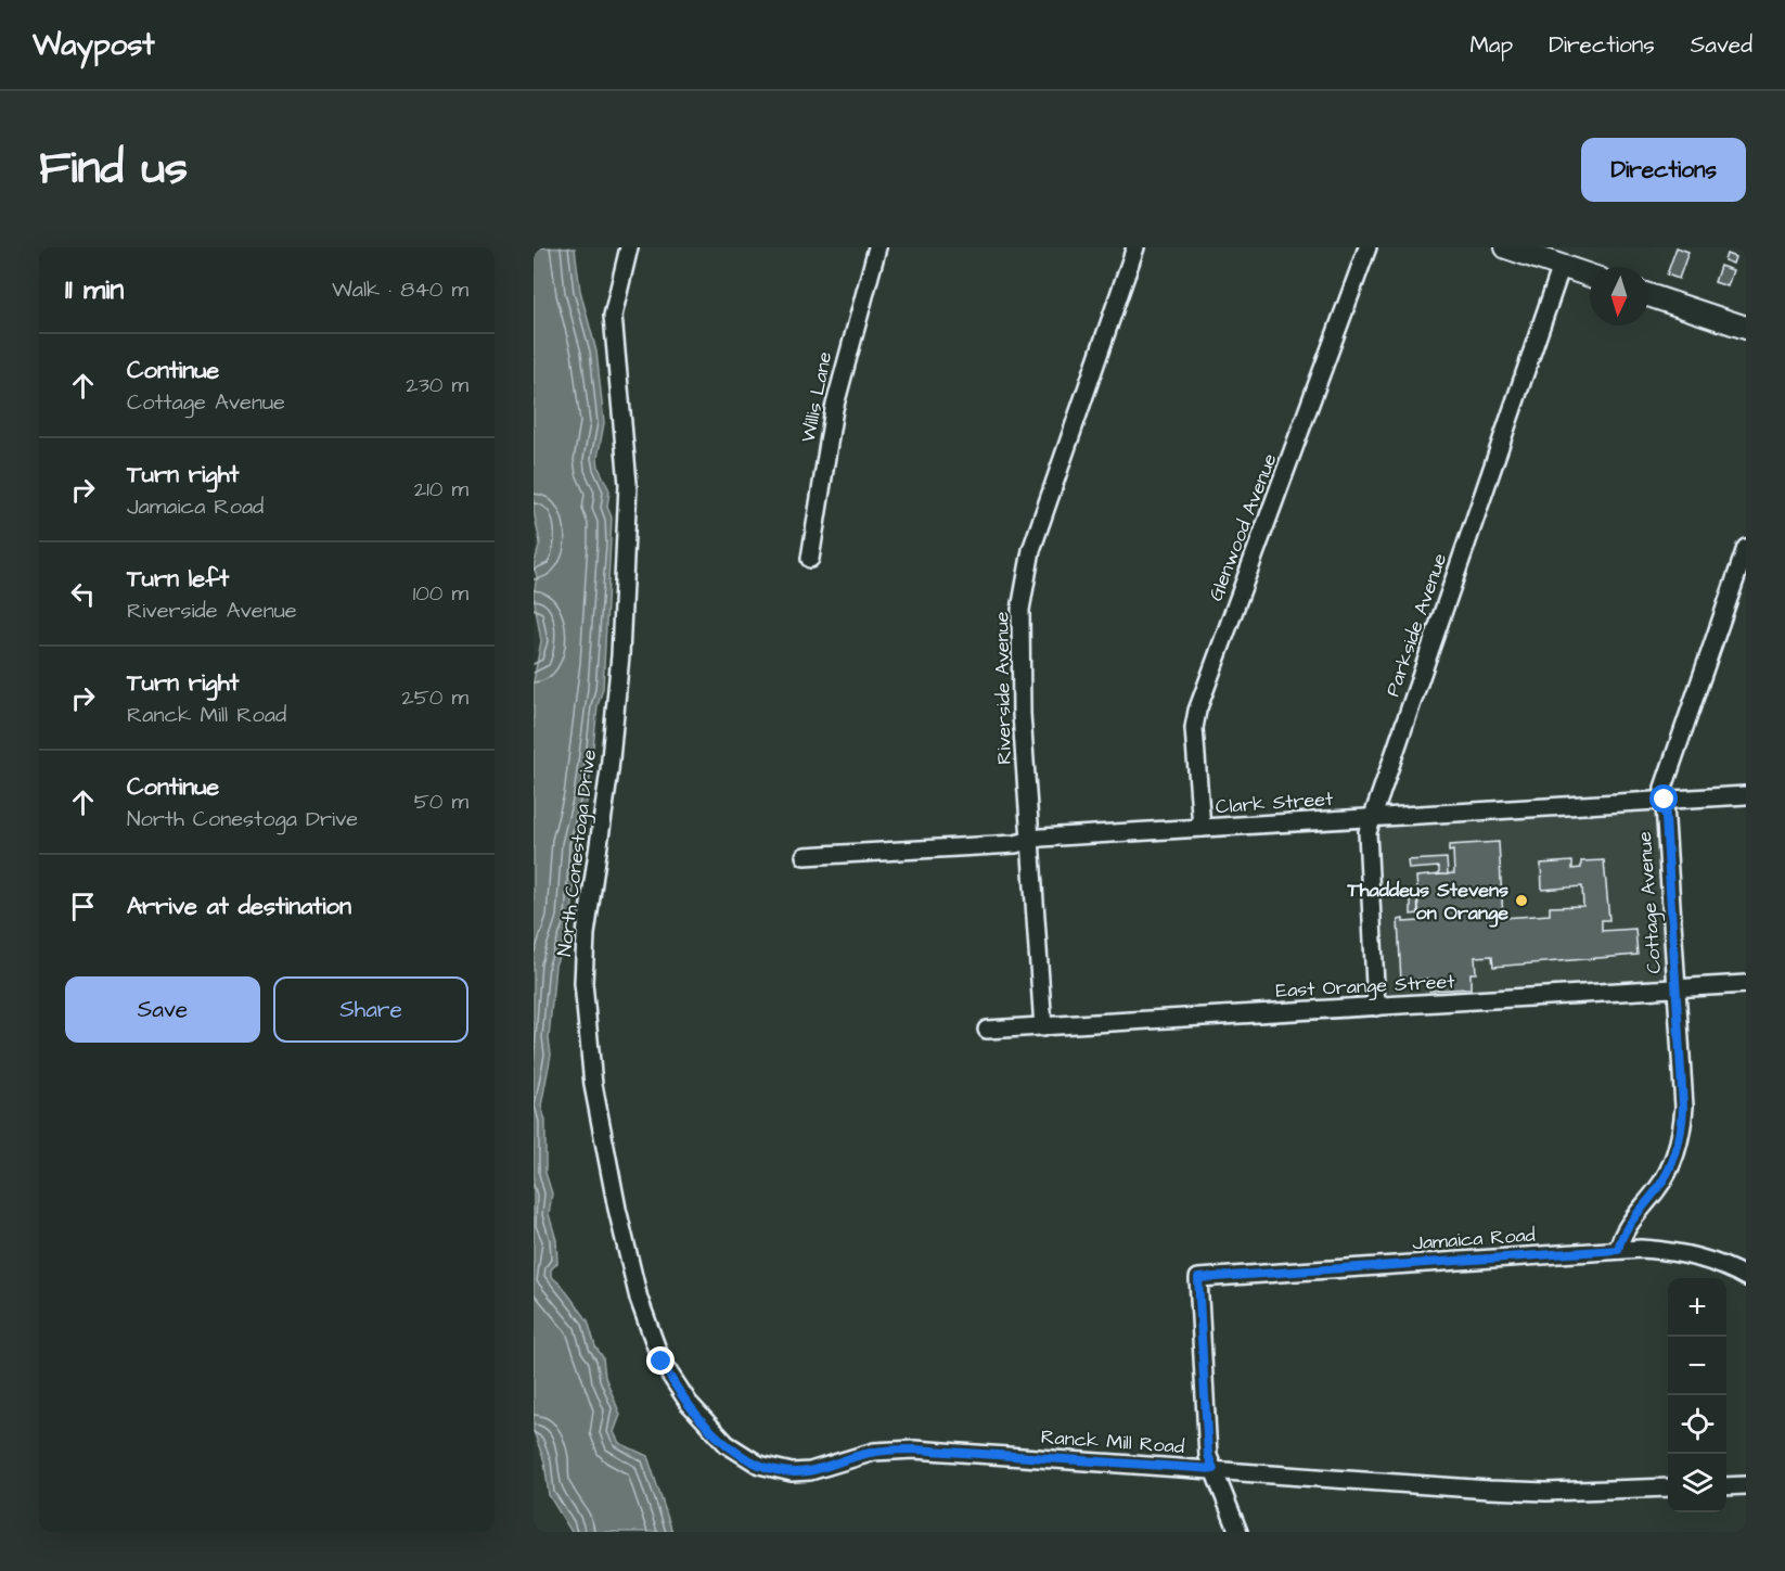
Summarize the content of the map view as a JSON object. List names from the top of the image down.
{
  "streets": {
    "street": [
      "Willis Lane",
      "Glenwood Avenue",
      "Parkside Avenue",
      "Riverside Avenue",
      "Clark Street",
      "North Conestoga Drive",
      "Cottage Avenue",
      "East Orange Street",
      "Jamaica Road",
      "Ranck Mill Road"
    ]
  },
  "crossings": [
    ["Glenwood Avenue", "Clark Street"],
    ["Parkside Avenue", "Clark Street"],
    ["Parkside Avenue", "East Orange Street"],
    ["Riverside Avenue", "Clark Street"],
    ["Riverside Avenue", "East Orange Street"],
    ["Clark Street", "Cottage Avenue"],
    ["North Conestoga Drive", "Ranck Mill Road"],
    ["Cottage Avenue", "East Orange Street"],
    ["Cottage Avenue", "Jamaica Road"],
    ["Jamaica Road", "Ranck Mill Road"]
  ],
  "places": ["Thaddeus Stevens on Orange"],
  "north": "bottom",
  "page": {
    "header": "Waypost",
    "nav": ["Map", "Directions", "Saved"],
    "title": "Find us",
    "buttons": [
      "Directions",
      ["Save", "Share"]
    ],
    "heading": ["11 min", "Walk · 840 m"],
    "list": [
      ["Continue", "Cottage Avenue", "230 m"],
      ["Turn right", "Jamaica Road", "210 m"],
      ["Turn left", "Riverside Avenue", "100 m"],
      ["Turn right", "Ranck Mill Road", "250 m"],
      ["Continue", "North Conestoga Drive", "50 m"],
      "Arrive at destination"
    ],
    "map_buttons": ["+", "−"]
  }
}
